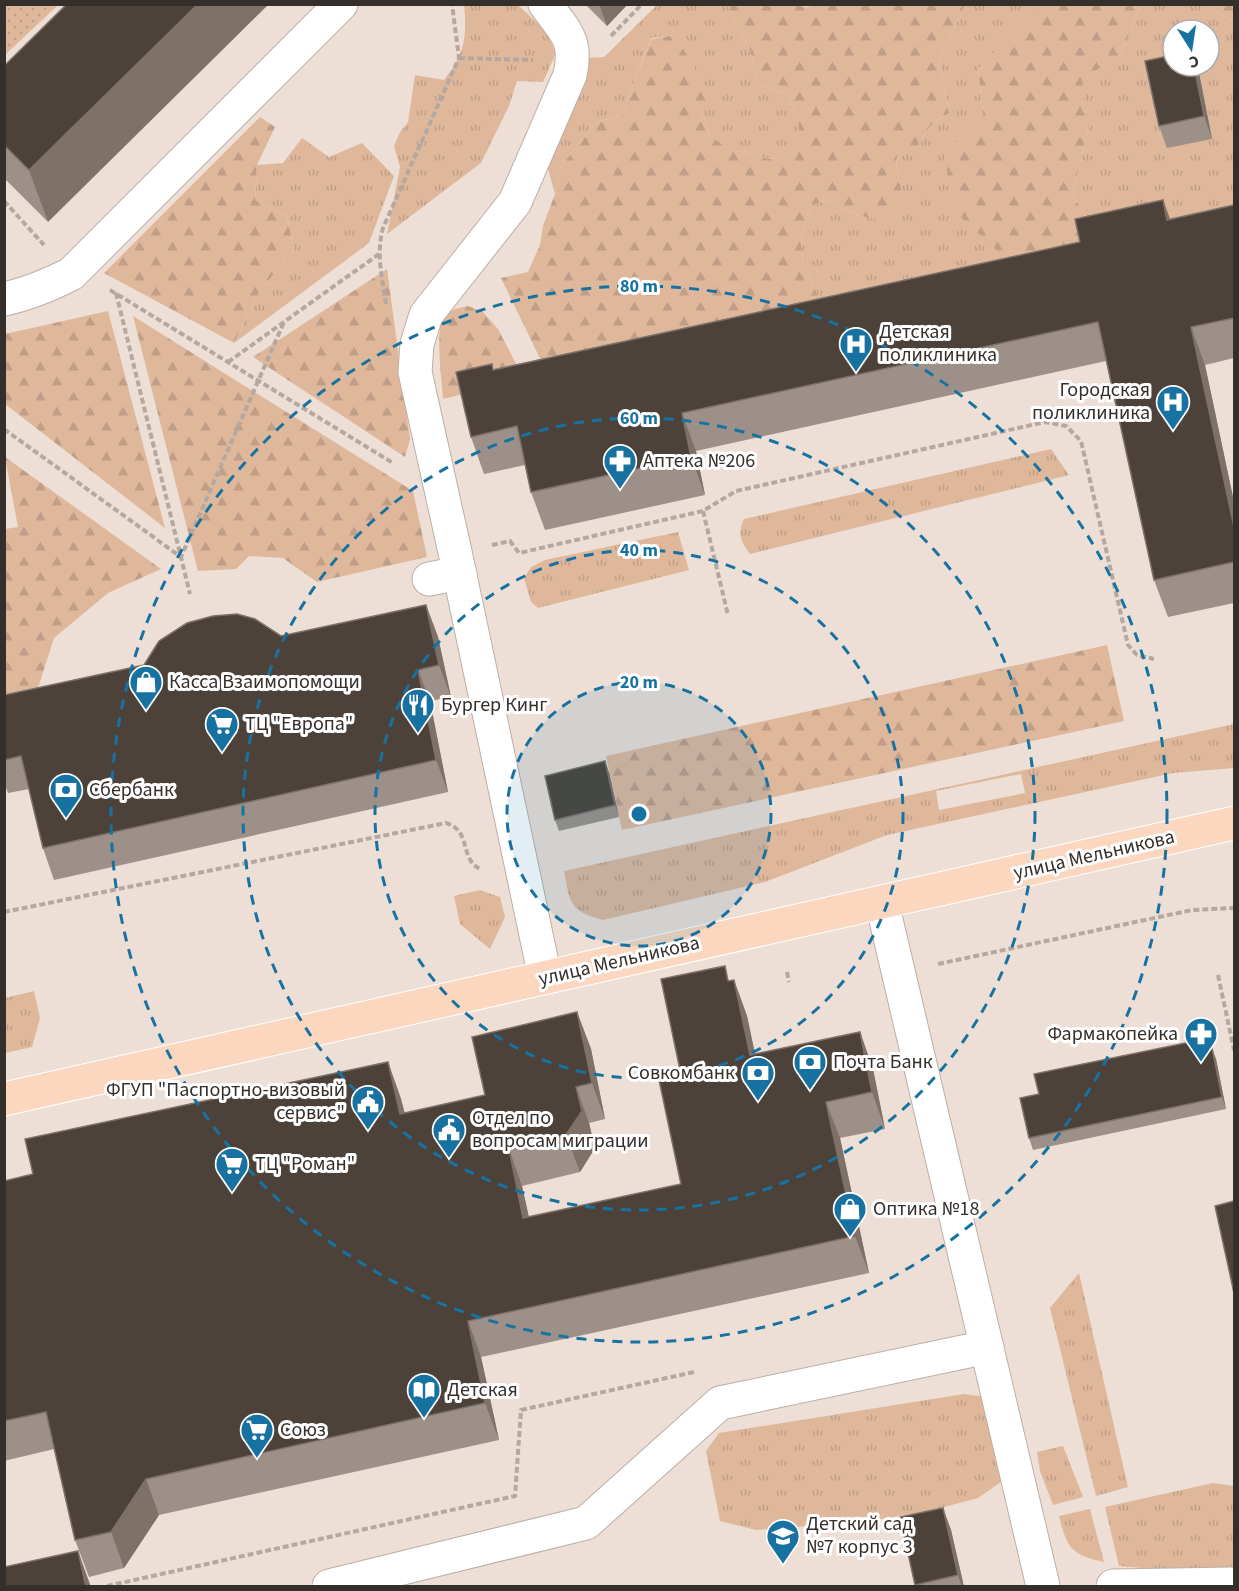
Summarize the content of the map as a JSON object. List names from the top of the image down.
{
  "streets": {
    "main road": ["улица Мельникова"]
  },
  "places": {
    "hospital": ["Детская поликлиника", "Городская поликлиника"],
    "pharmacy": ["Аптека №206", "Фармакопейка"],
    "shop": ["Касса Взаимопомощи", "Оптика №18"],
    "restaurant": ["Бургер Кинг"],
    "supermarket": ["ТЦ \"Европа\"", "ТЦ \"Роман\"", "Союз"],
    "bank": ["Сбербанк", "Почта Банк", "Совкомбанк"],
    "public building": ["ФГУП \"Паспортно-визовый сервис\"", "Отдел по вопросам миграции"],
    "library": ["Детская"],
    "school or university": ["Детский сад №7 корпус 3"]
  },
  "north": "bottom",
  "rings": [
    "80 m",
    "60 m",
    "40 m",
    "20 m"
  ]
}
